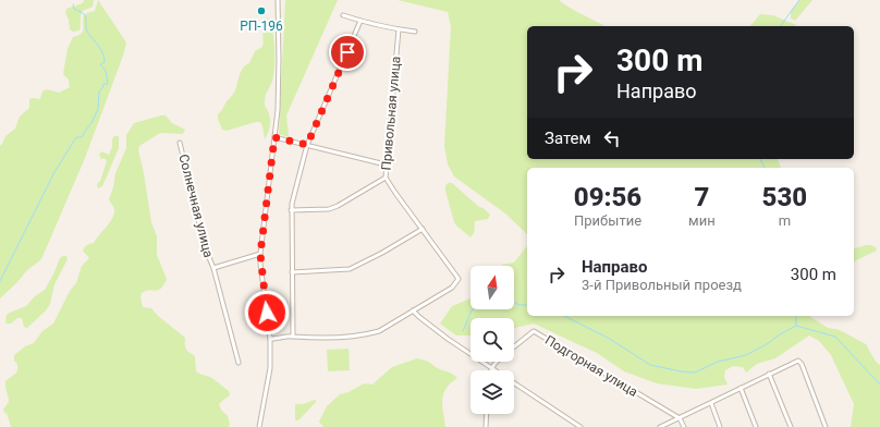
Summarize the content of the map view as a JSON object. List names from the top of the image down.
{
  "streets": {
    "street": ["Привольная улица", "Солнечная улица", "Подгорная улица"]
  },
  "places": ["РП-196"],
  "north": "top",
  "page": {
    "turn": ["300 m", "Направо"],
    "then": "Затем",
    "eta": [
      "09:56",
      "Прибытие",
      "7",
      "мин",
      "530",
      "m"
    ],
    "list": [
      {
        "name": "Направо",
        "note": "3-й Привольный проезд",
        "value": "300 m"
      }
    ]
  }
}
